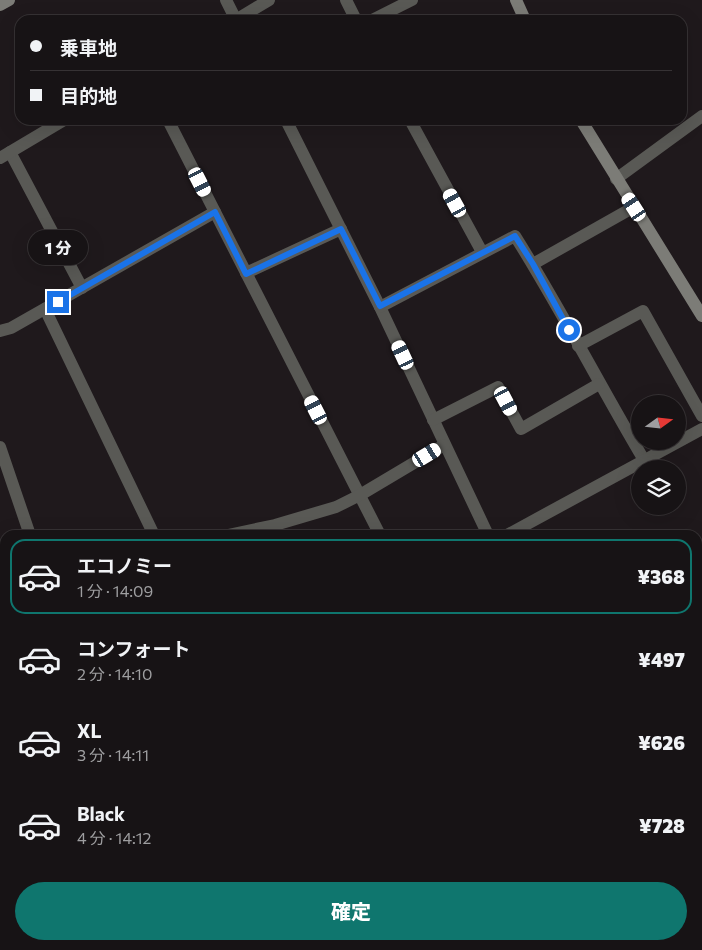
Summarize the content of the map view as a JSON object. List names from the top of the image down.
{
  "north": "right",
  "page": {
    "banner": ["乗車地", "目的地"],
    "bubble": "1 分",
    "list": [
      {
        "name": "エコノミー",
        "note": "1 分 · 14:09",
        "value": "¥368"
      },
      {
        "name": "コンフォート",
        "note": "2 分 · 14:10",
        "value": "¥497"
      },
      {
        "name": "XL",
        "note": "3 分 · 14:11",
        "value": "¥626"
      },
      {
        "name": "Black",
        "note": "4 分 · 14:12",
        "value": "¥728"
      }
    ],
    "buttons": "確定"
  }
}
